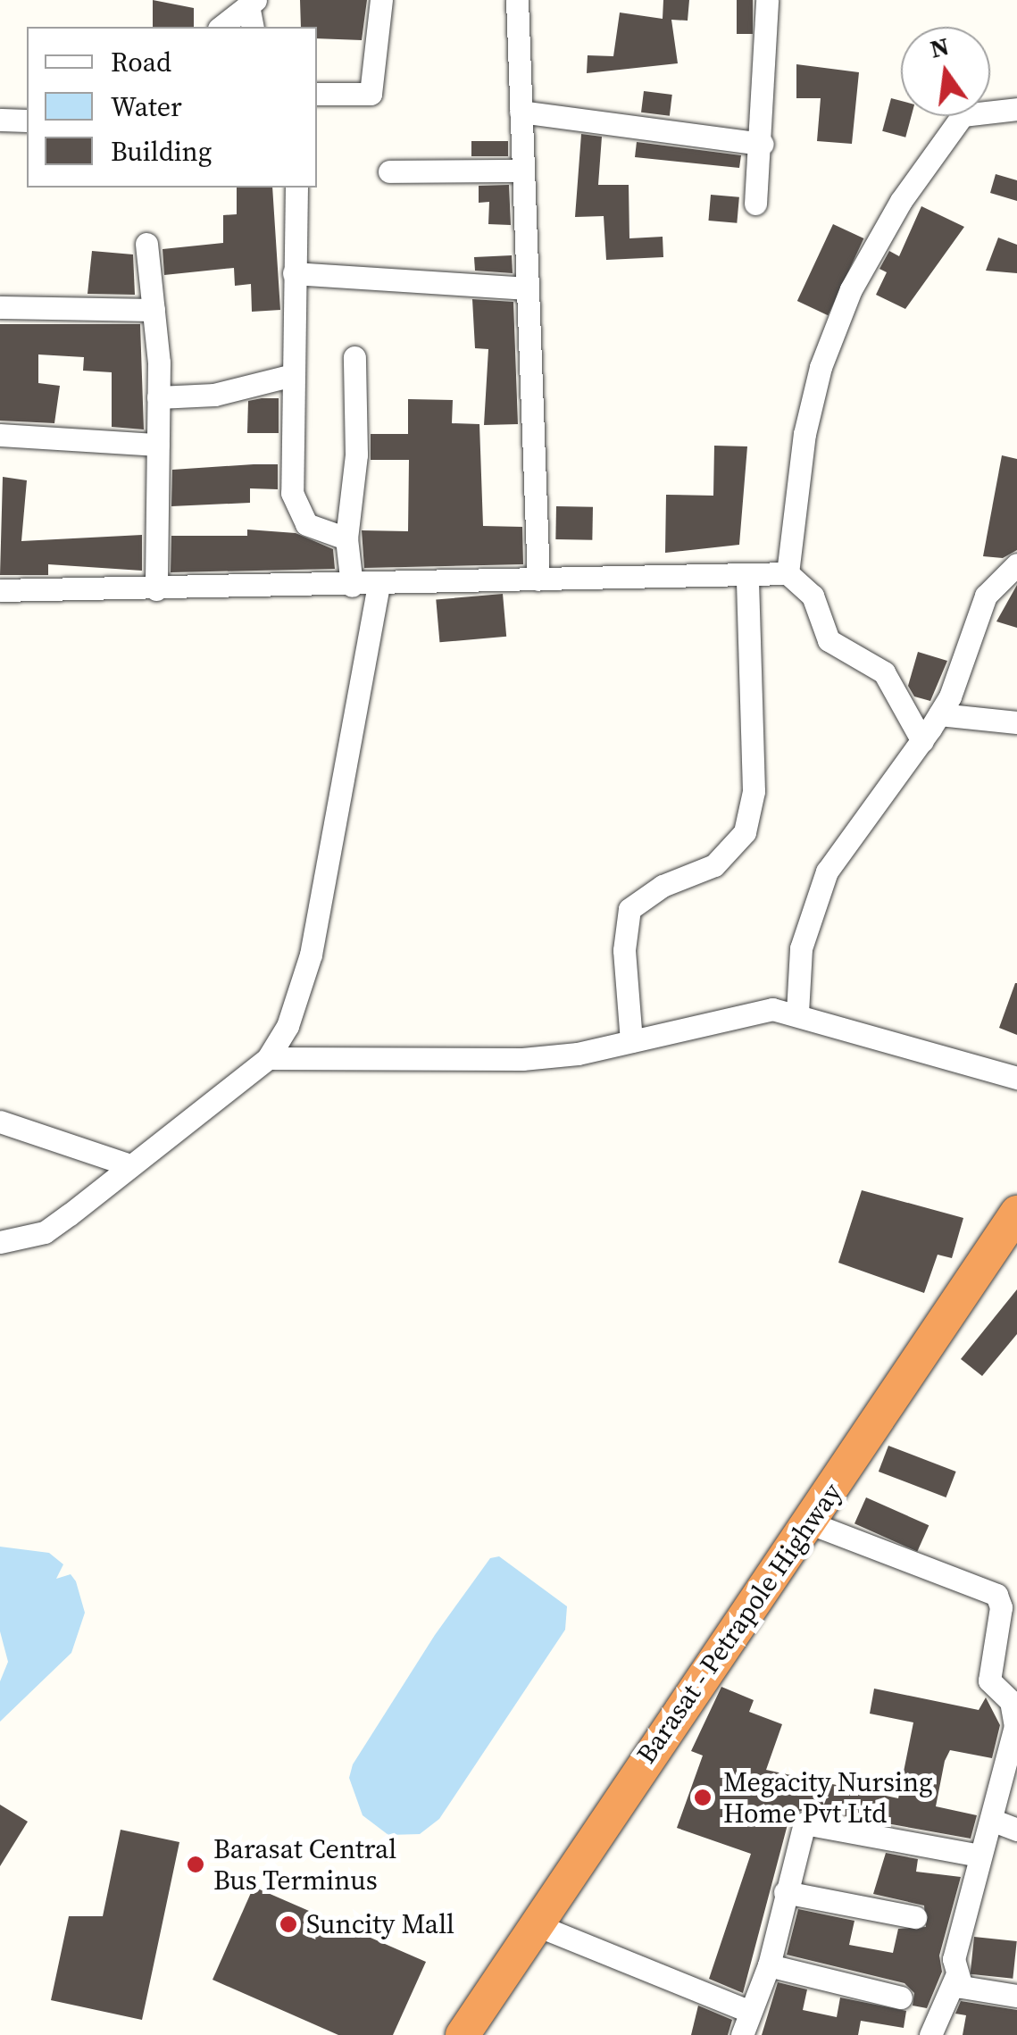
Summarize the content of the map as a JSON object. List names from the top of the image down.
{
  "streets": {
    "highway": ["Barasat - Petrapole Highway"]
  },
  "places": ["Megacity Nursing Home Pvt Ltd", "Barasat Central Bus Terminus", "Suncity Mall"],
  "legend": ["Road", "Water", "Building"],
  "north": "top"
}
